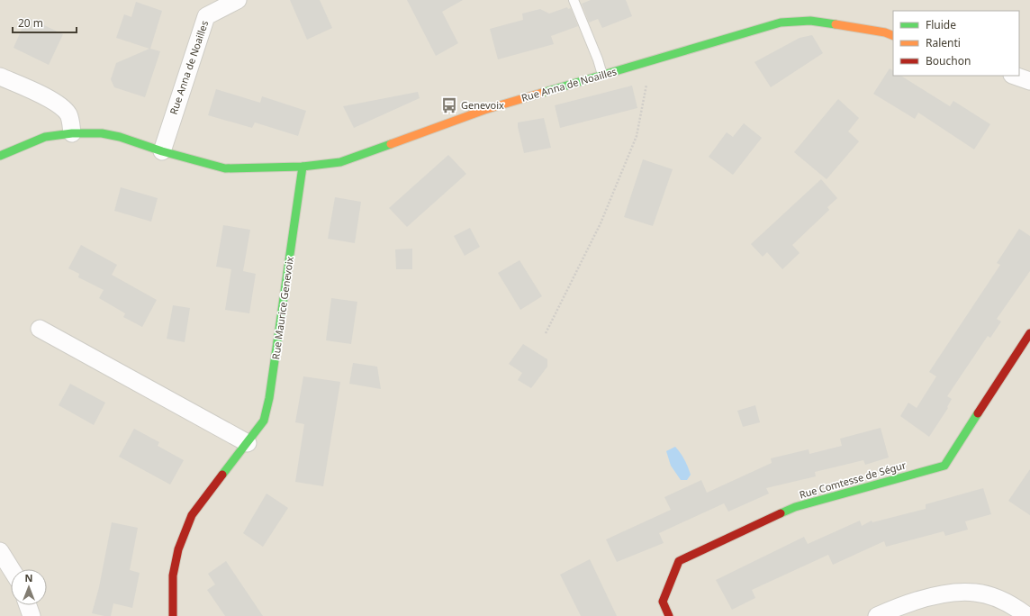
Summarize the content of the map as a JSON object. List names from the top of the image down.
{
  "streets": {
    "street": ["Rue Anna de Noailles", "Rue Maurice Genevoix", "Rue Comtesse de Ségur"]
  },
  "crossings": [
    ["Rue Anna de Noailles", "Rue Maurice Genevoix"]
  ],
  "places": {
    "bus stop": ["Genevoix"]
  },
  "legend": ["Fluide", "Ralenti", "Bouchon"],
  "scale_bar": "20 m",
  "north": "top"
}
